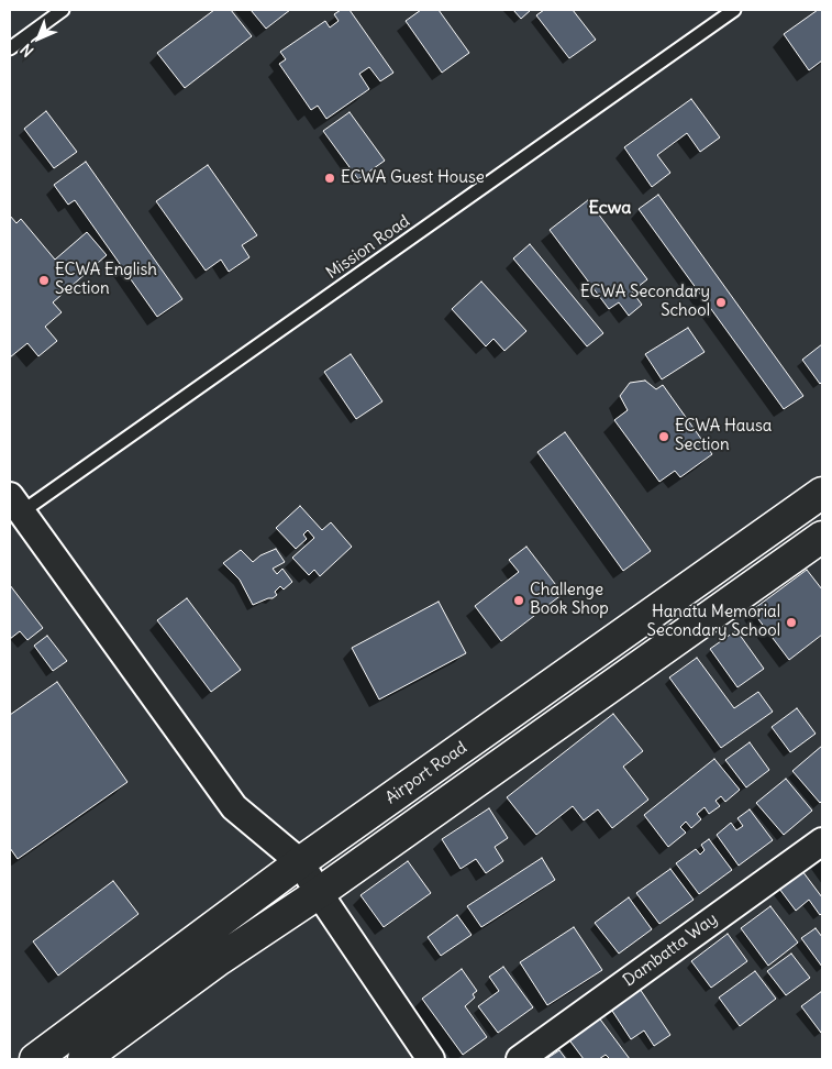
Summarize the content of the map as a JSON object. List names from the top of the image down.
{
  "streets": {
    "main road": ["Airport Road"],
    "street": ["Dambatta Way"],
    "lane": ["Mission Road"]
  },
  "districts": ["Ecwa"],
  "places": [
    "ECWA Guest House",
    "ECWA English Section",
    "ECWA Secondary School",
    "ECWA Hausa Section",
    "Challenge Book Shop",
    "Hanatu Memorial Secondary School"
  ],
  "north": "bottom left"
}
